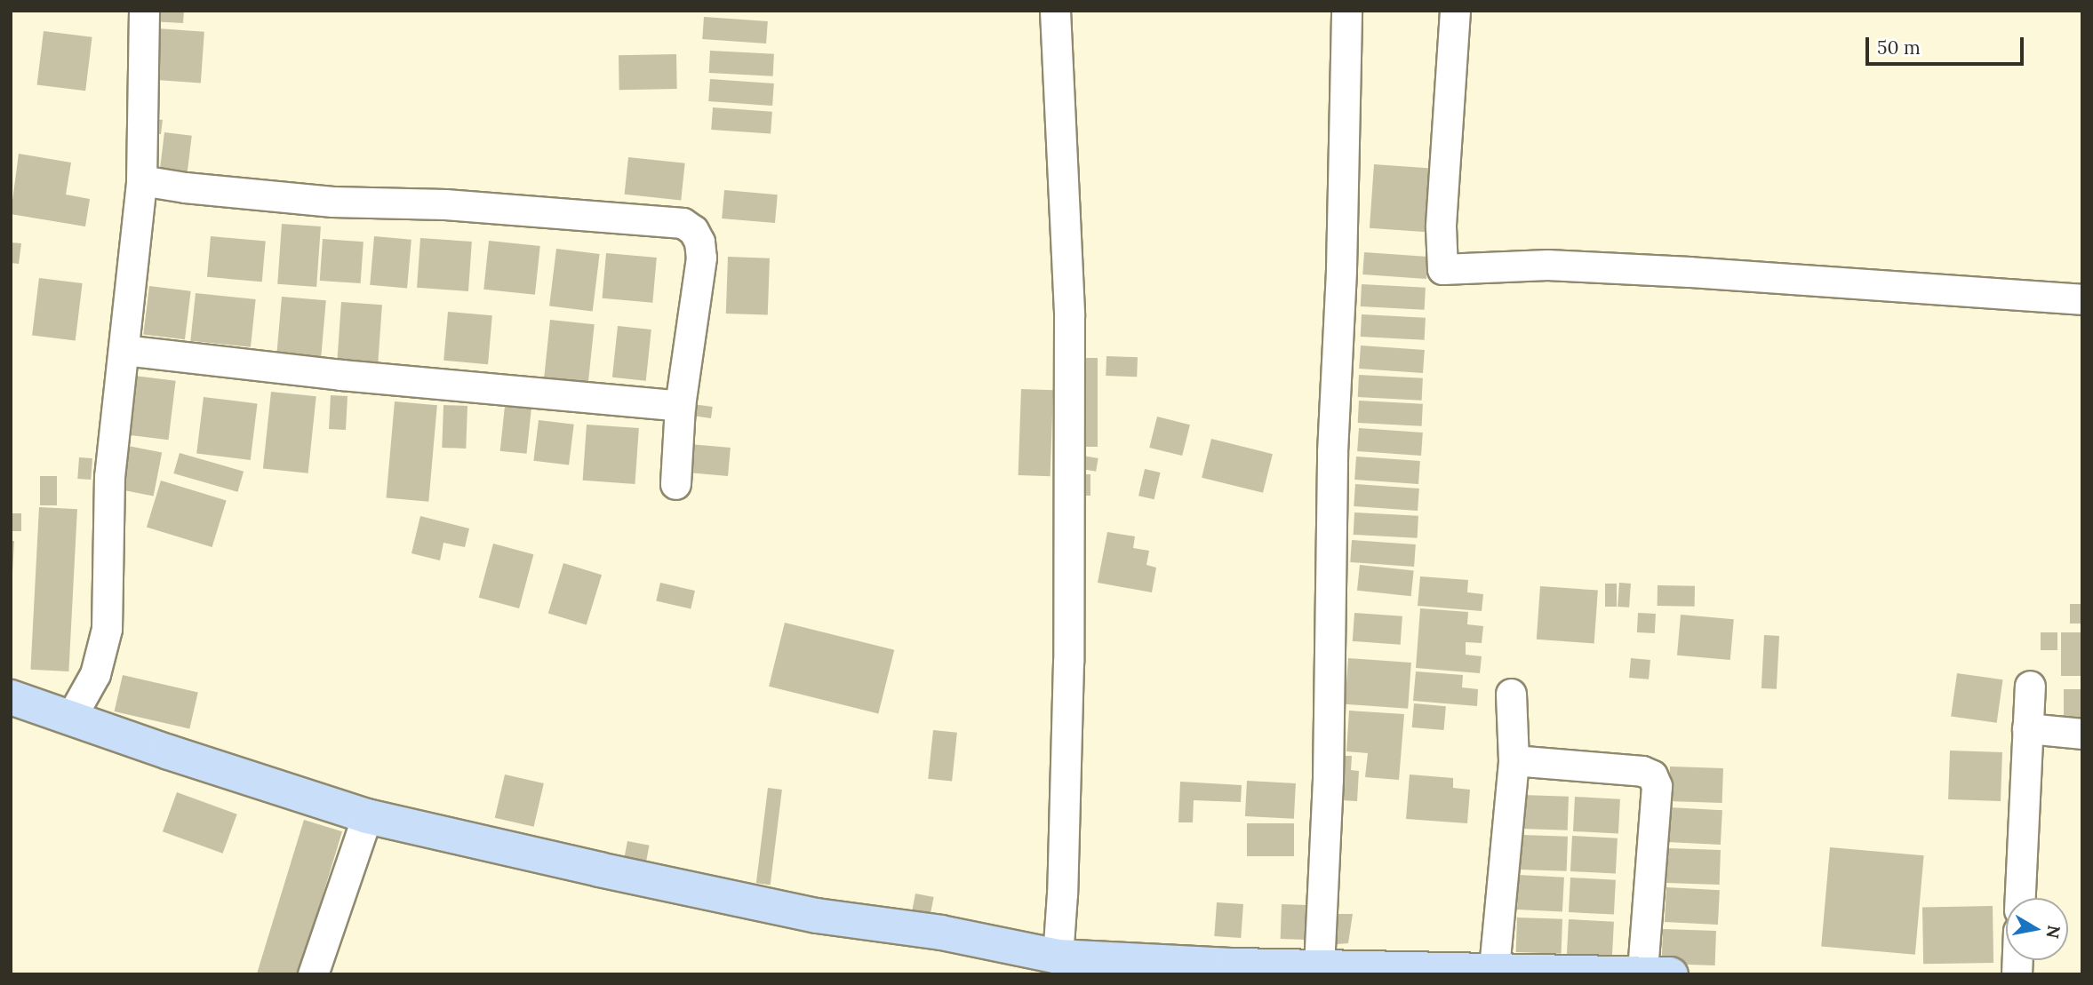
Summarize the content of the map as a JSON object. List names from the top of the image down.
{
  "scale_bar": "50 m",
  "north": "right"
}
